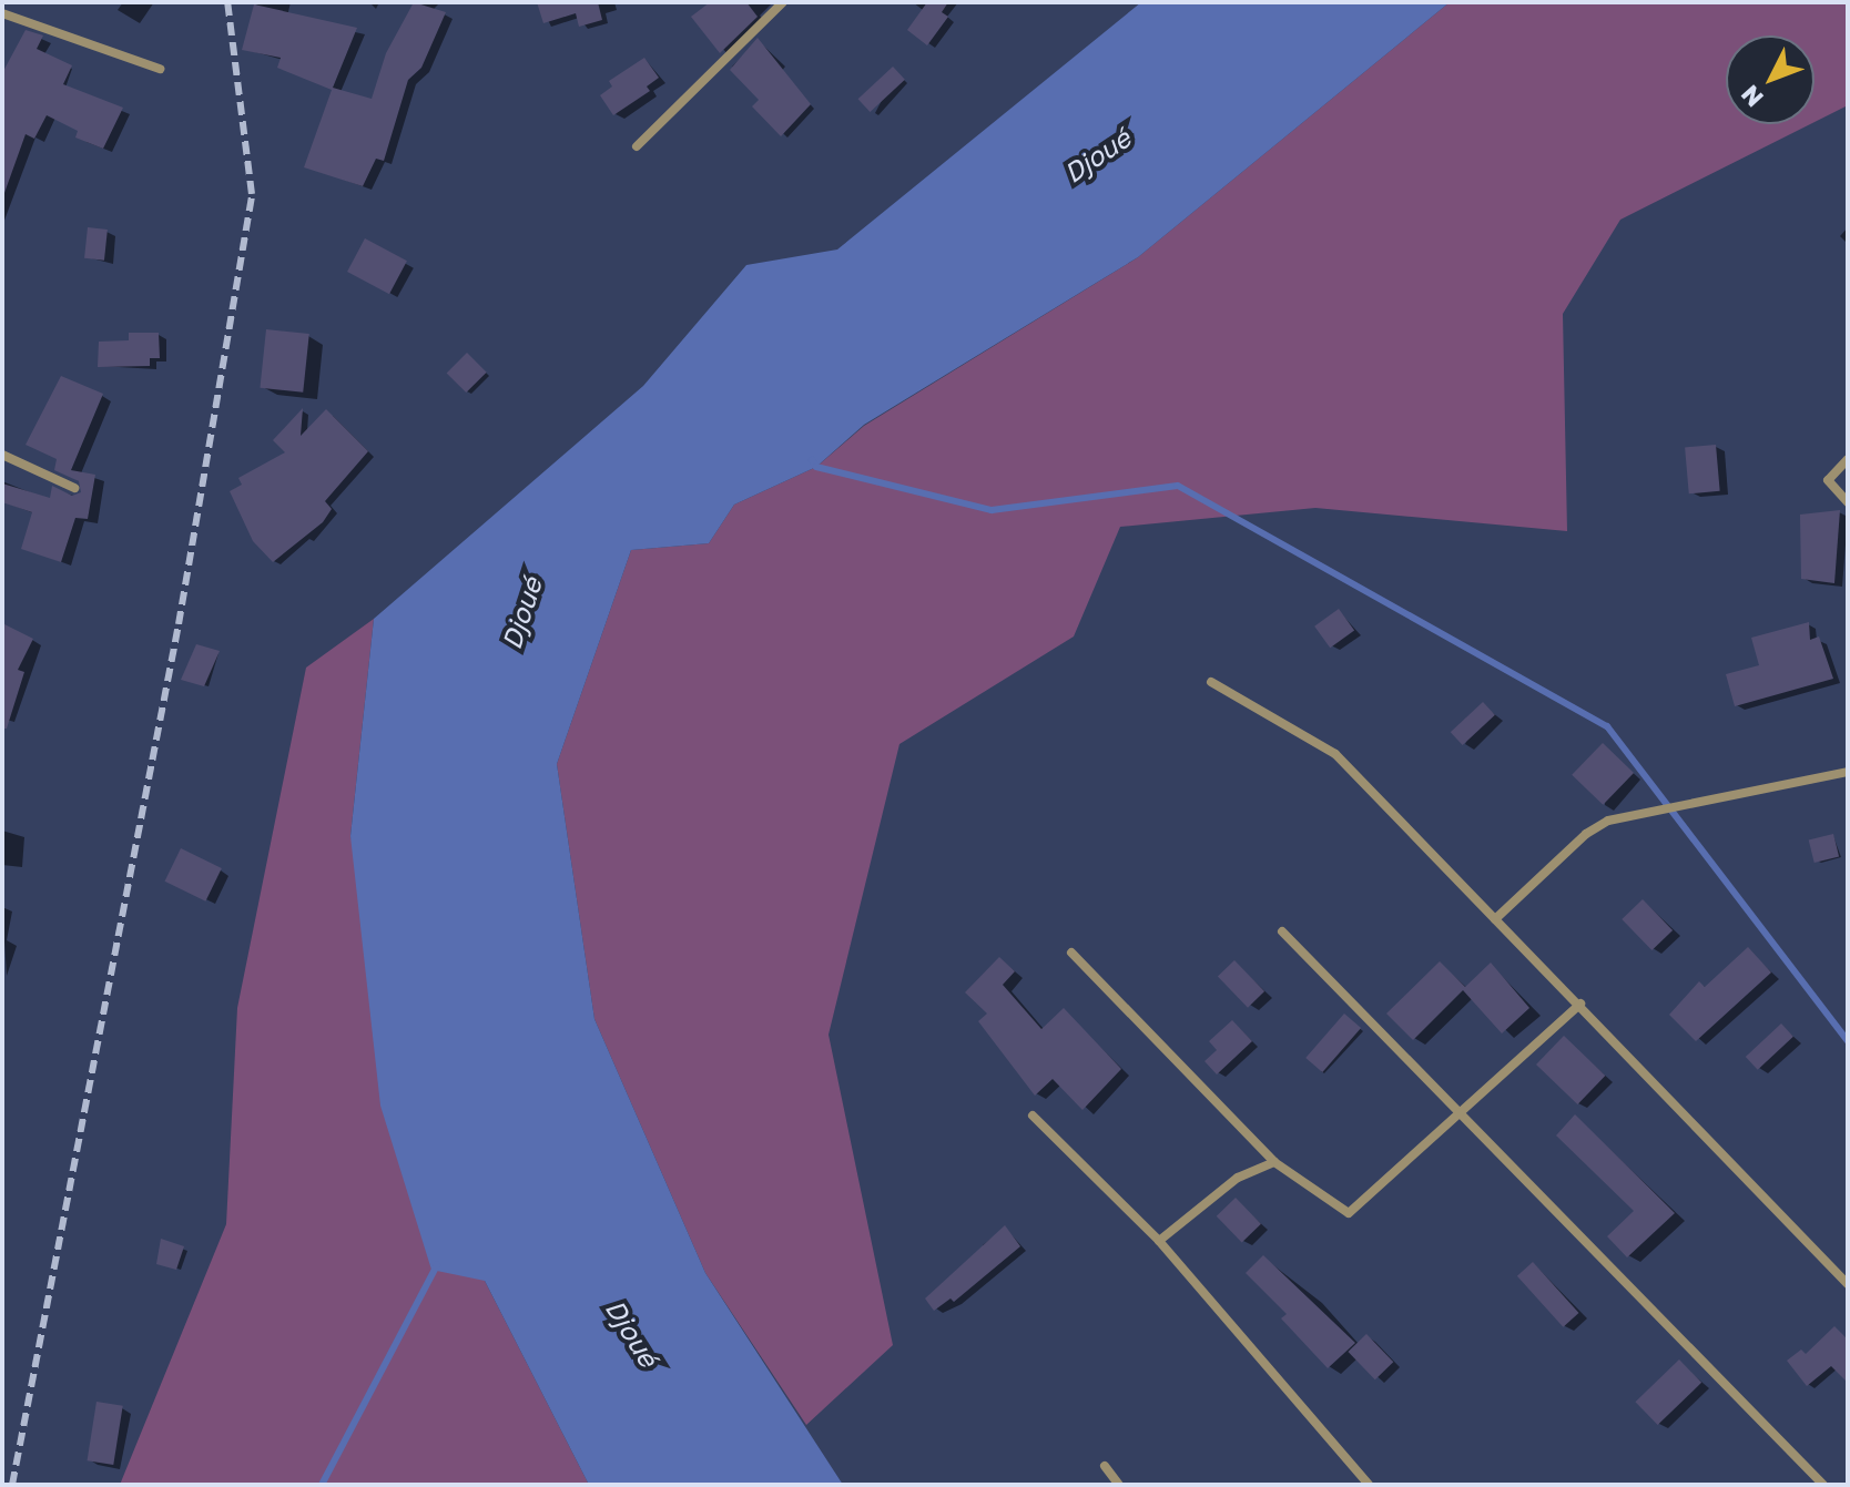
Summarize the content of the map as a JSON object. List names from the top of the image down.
{
  "water": ["Djoué"],
  "north": "bottom left"
}
